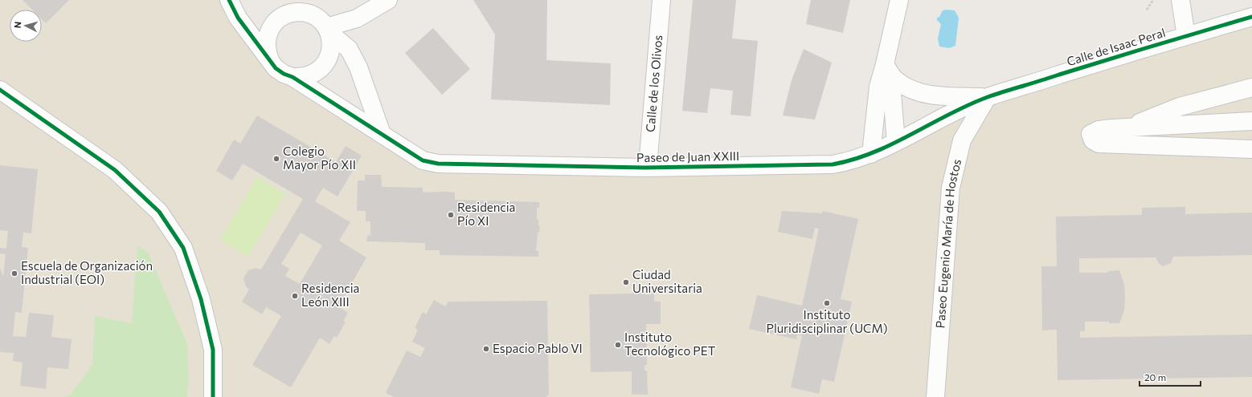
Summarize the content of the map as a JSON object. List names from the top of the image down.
{
  "streets": {
    "street": [
      "Calle de Isaac Peral",
      "Calle de los Olivos",
      "Paseo de Juan XXIII",
      "Paseo Eugenio María de Hostos"
    ]
  },
  "crossings": [
    ["Calle de Isaac Peral", "Paseo de Juan XXIII"],
    ["Calle de Isaac Peral", "Paseo Eugenio María de Hostos"],
    ["Calle de los Olivos", "Paseo de Juan XXIII"],
    ["Paseo de Juan XXIII", "Paseo Eugenio María de Hostos"]
  ],
  "places": [
    "Colegio Mayor Pío XII",
    "Residencia Pío XI",
    "Escuela de Organización Industrial (EOI)",
    "Ciudad Universitaria",
    "Residencia León XIII",
    "Instituto Pluridisciplinar (UCM)",
    "Instituto Tecnológico PET",
    "Espacio Pablo VI"
  ],
  "scale_bar": "20 m",
  "north": "left"
}
